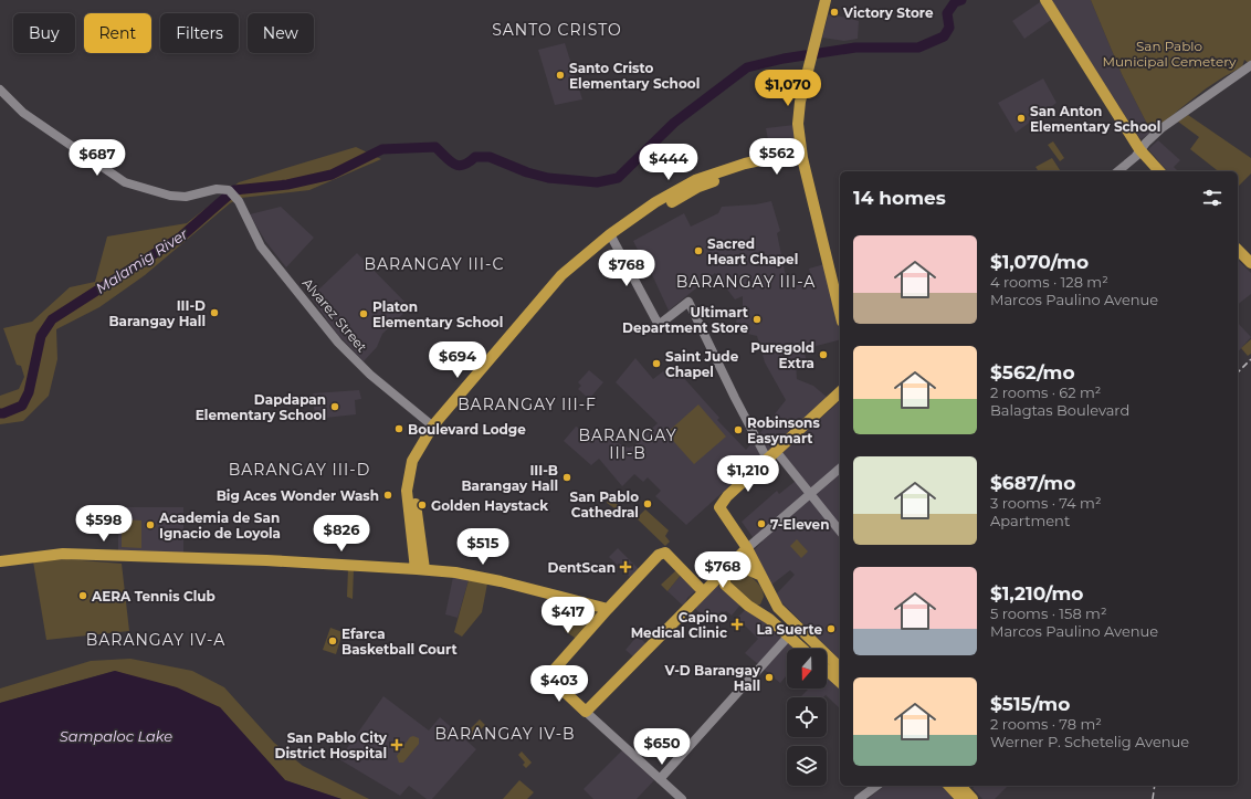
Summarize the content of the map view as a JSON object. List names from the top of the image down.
{
  "streets": {
    "street": ["Alvarez Street"]
  },
  "districts": [
    "SANTO CRISTO",
    "BARANGAY III-C",
    "BARANGAY III-A",
    "BARANGAY III-F",
    "BARANGAY III-B",
    "BARANGAY III-D",
    "BARANGAY IV-A",
    "BARANGAY IV-B"
  ],
  "water": ["Malamig River", "Sampaloc Lake"],
  "parks": ["San Pablo Municipal Cemetery"],
  "places": {
    "other": [
      "Victory Store",
      "Santo Cristo Elementary School",
      "San Anton Elementary School",
      "Sacred Heart Chapel",
      "III-D Barangay Hall",
      "Platon Elementary School",
      "Ultimart Department Store",
      "Puregold Extra",
      "Saint Jude Chapel",
      "Dapdapan Elementary School",
      "Boulevard Lodge",
      "Robinsons Easymart",
      "III-B Barangay Hall",
      "Big Aces Wonder Wash",
      "San Pablo Cathedral",
      "Golden Haystack",
      "7-Eleven",
      "Academia de San Ignacio de Loyola",
      "AERA Tennis Club",
      "La Suerte",
      "Efarca Basketball Court",
      "V-D Barangay Hall"
    ],
    "health": ["DentScan", "Capino Medical Clinic", "San Pablo City District Hospital"]
  },
  "north": "bottom",
  "page": {
    "chip": [
      "Buy",
      "Rent",
      "Filters",
      "New"
    ],
    "price": [
      "$1,070",
      "$562",
      "$687",
      "$444",
      "$768",
      "$694",
      "$1,210",
      "$598",
      "$826",
      "$515",
      "$768",
      "$417",
      "$403",
      "$650"
    ],
    "heading": "14 homes",
    "list": [
      {
        "name": "$1,070/mo",
        "note": "4 rooms · 128 m² · Marcos Paulino Avenue"
      },
      {
        "name": "$562/mo",
        "note": "2 rooms · 62 m² · Balagtas Boulevard"
      },
      {
        "name": "$687/mo",
        "note": "3 rooms · 74 m² · Apartment"
      },
      {
        "name": "$1,210/mo",
        "note": "5 rooms · 158 m² · Marcos Paulino Avenue"
      },
      {
        "name": "$515/mo",
        "note": "2 rooms · 78 m² · Werner P. Schetelig Avenue"
      }
    ]
  }
}
